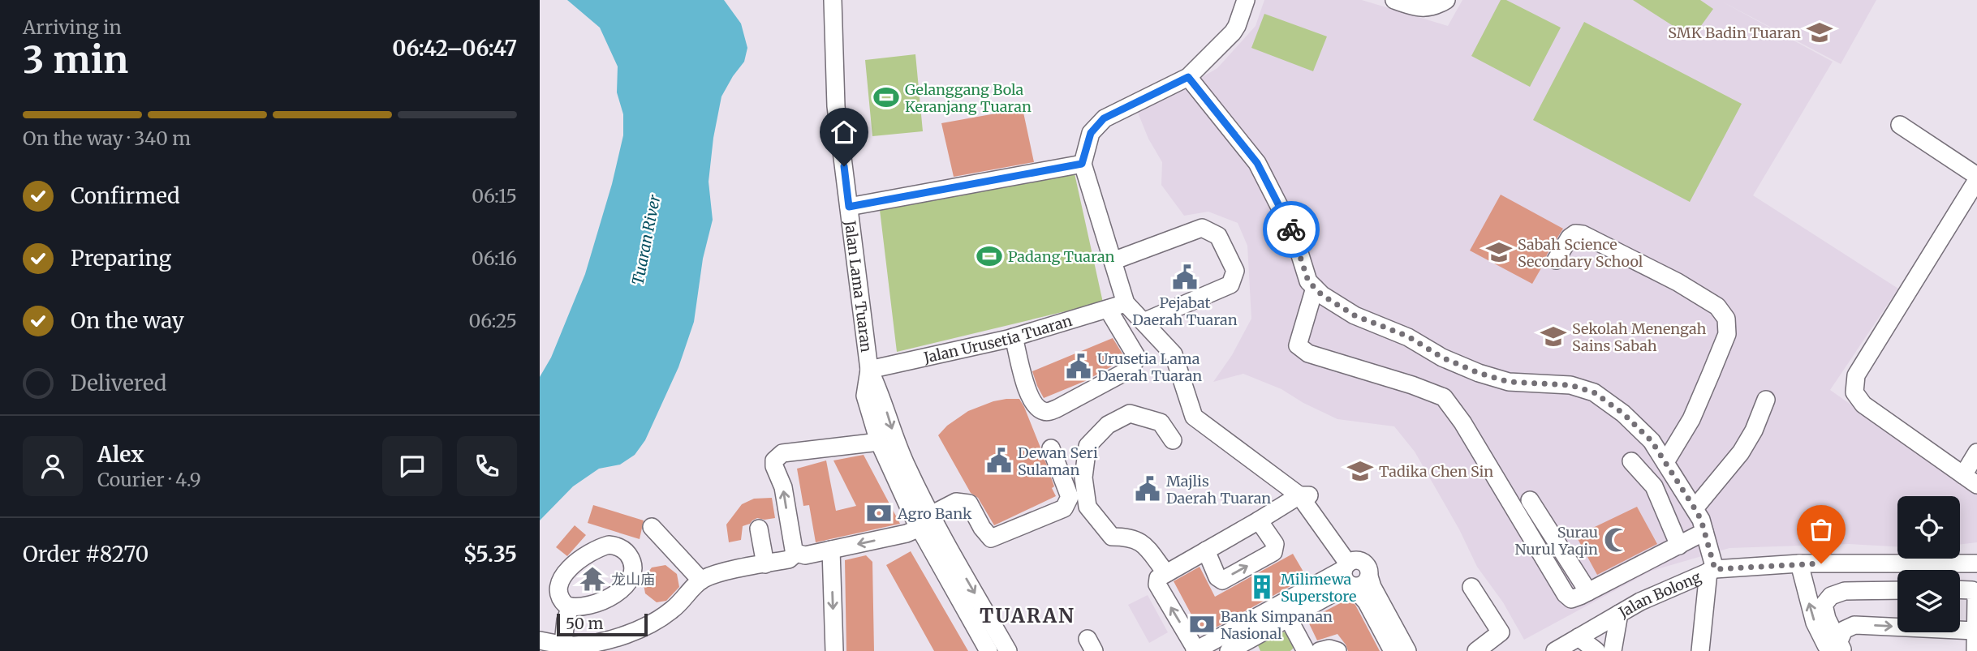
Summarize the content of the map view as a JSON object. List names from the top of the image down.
{
  "streets": {
    "street": ["Jalan Lama Tuaran", "Jalan Urusetia Tuaran", "Jalan Bolong"]
  },
  "crossings": [
    ["Jalan Lama Tuaran", "Jalan Urusetia Tuaran"]
  ],
  "districts": ["TUARAN"],
  "water": ["Tuaran River"],
  "places": {
    "school or university": [
      "SMK Badin Tuaran",
      "Sabah Science Secondary School",
      "Sekolah Menengah Sains Sabah",
      "Tadika Chen Sin"
    ],
    "sports": ["Gelanggang Bola Keranjang Tuaran", "Padang Tuaran"],
    "public building": [
      "Pejabat Daerah Tuaran",
      "Urusetia Lama Daerah Tuaran",
      "Dewan Seri Sulaman",
      "Majlis Daerah Tuaran"
    ],
    "bank": ["Agro Bank", "Bank Simpanan Nasional"],
    "mosque": ["Surau Nurul Yaqin"],
    "temple": ["龙山庙"],
    "building": ["Milimewa Superstore"]
  },
  "scale_bar": "50 m",
  "page": {
    "heading": ["3 min", "Arriving in", "06:42–06:47"],
    "panel": [
      "Alex",
      "Courier · 4.9",
      "Order #8270",
      "$5.35"
    ],
    "bar": "On the way · 340 m",
    "list": [
      ["Confirmed", "06:15"],
      ["Preparing", "06:16"],
      ["On the way", "06:25"],
      "Delivered"
    ],
    "scale": "50 m"
  }
}
